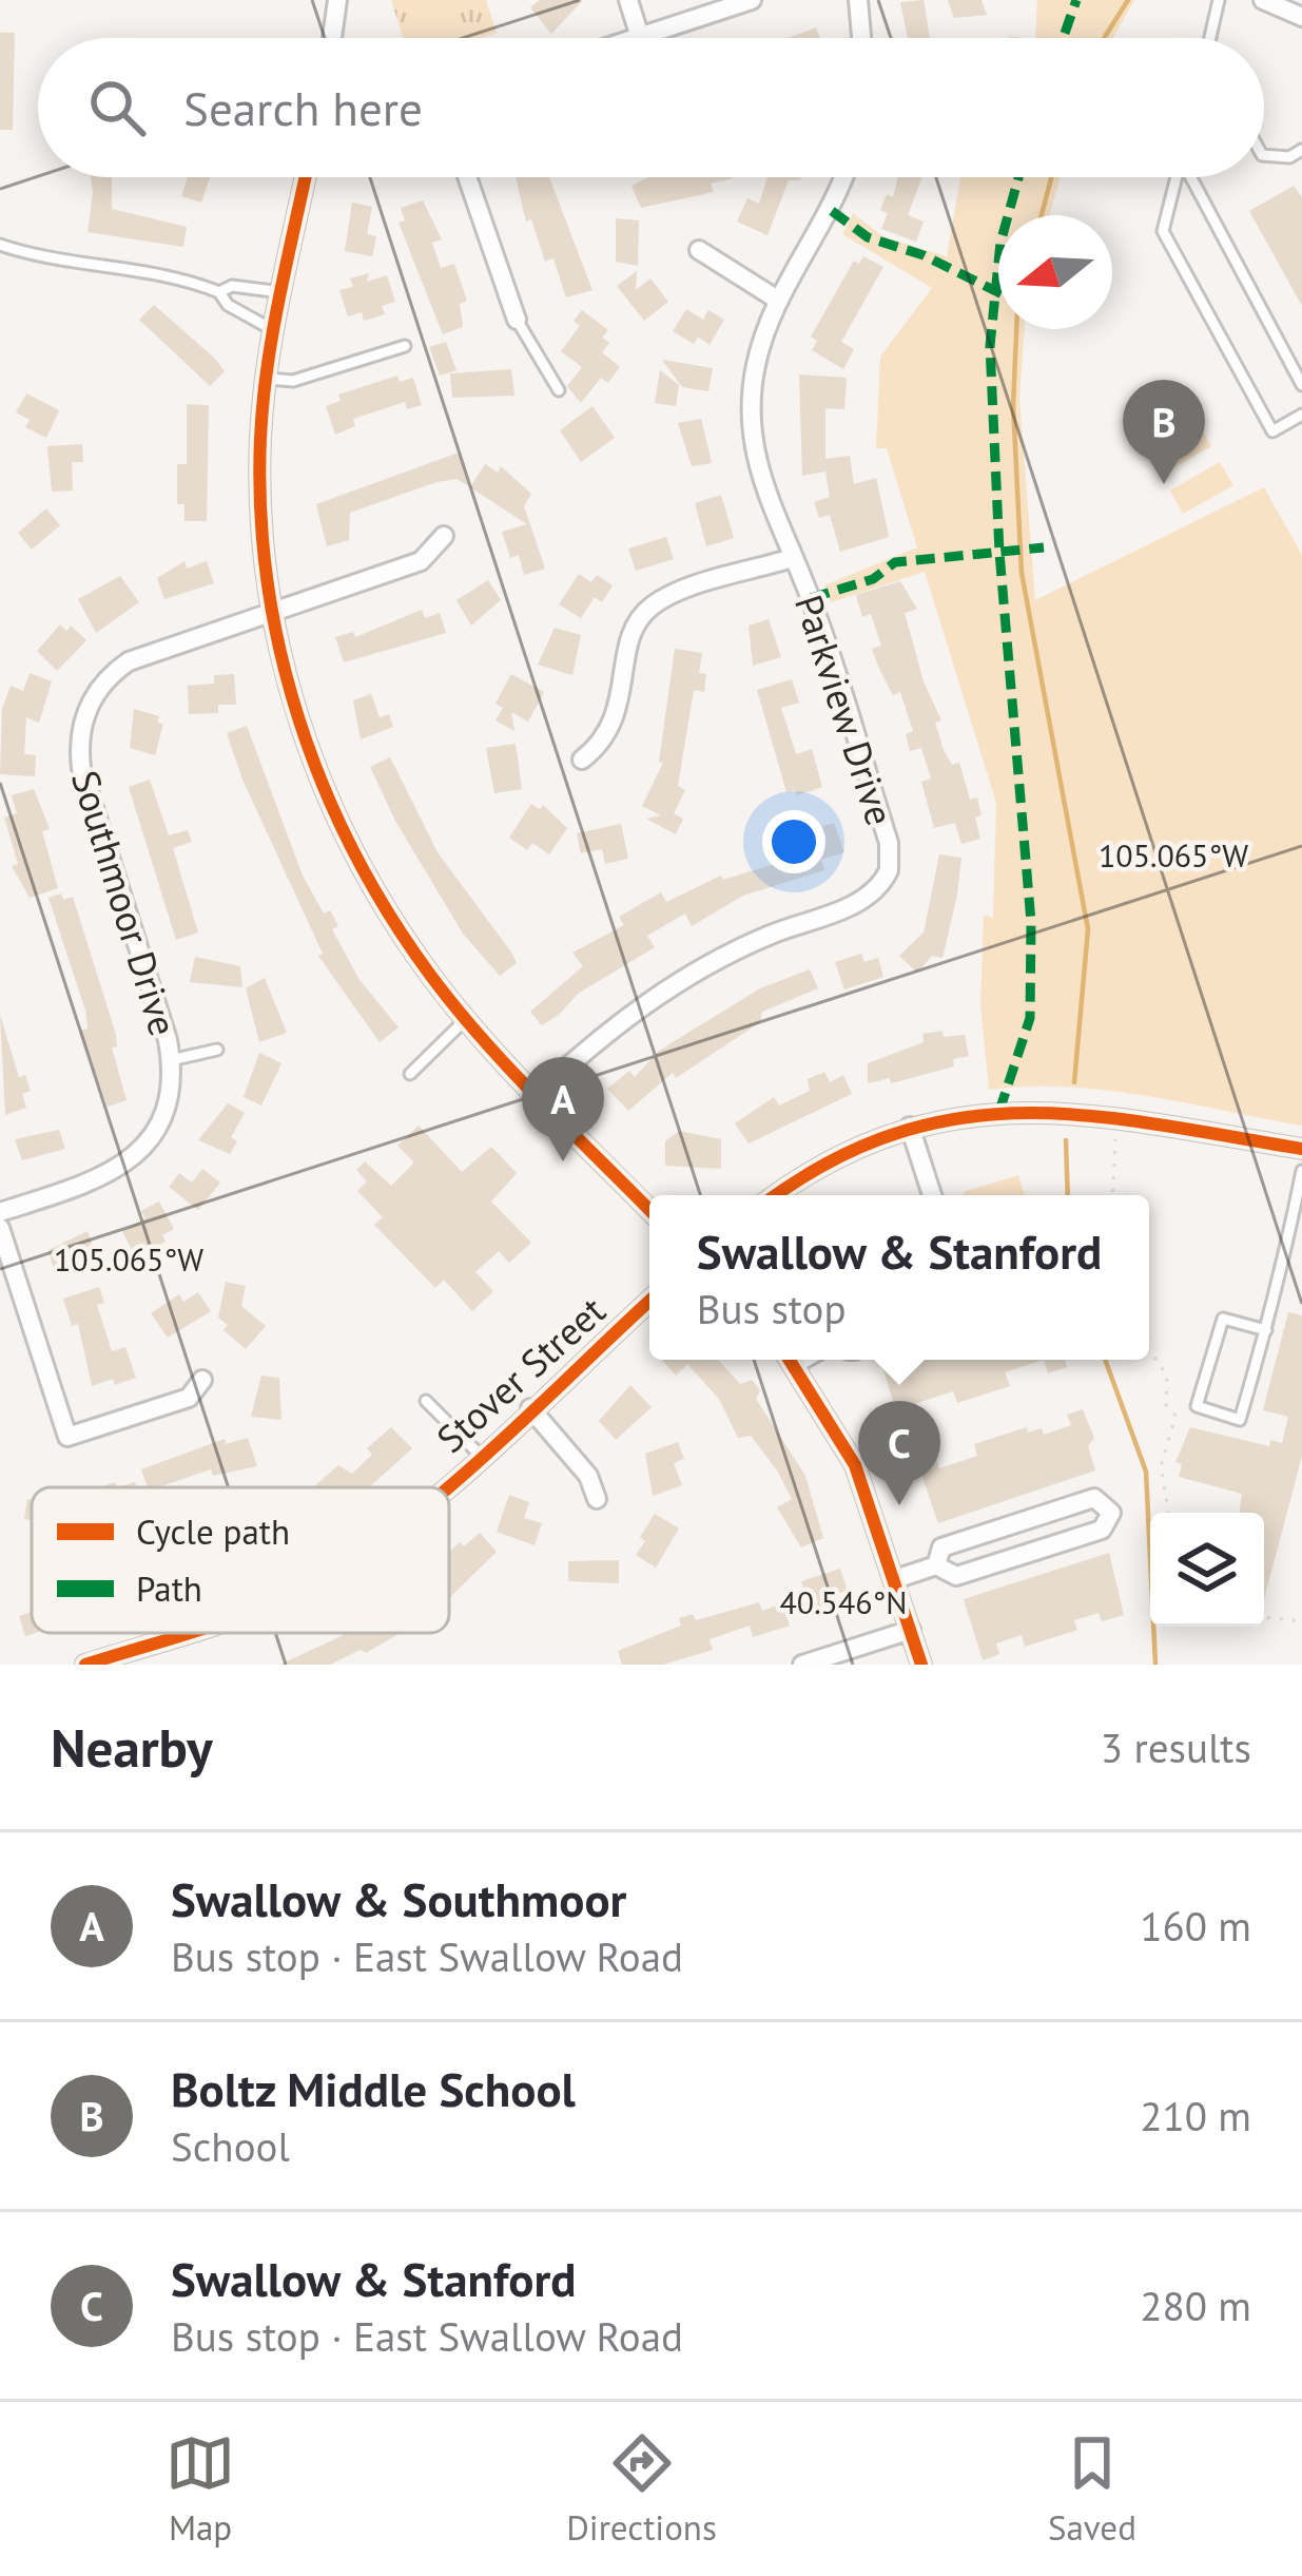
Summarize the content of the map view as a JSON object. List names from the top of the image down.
{
  "streets": {
    "street": ["Parkview Drive", "Southmoor Drive", "Stover Street"]
  },
  "legend": ["Cycle path", "Path"],
  "north": "left",
  "page": {
    "search": "Search here",
    "pins": ["B", "A", "C"],
    "popup": ["Swallow & Stanford", "Bus stop"],
    "heading": ["Nearby", "3 results"],
    "list": [
      {
        "mark": "A",
        "name": "Swallow & Southmoor",
        "note": "Bus stop · East Swallow Road",
        "value": "160 m"
      },
      {
        "mark": "B",
        "name": "Boltz Middle School",
        "note": "School",
        "value": "210 m"
      },
      {
        "mark": "C",
        "name": "Swallow & Stanford",
        "note": "Bus stop · East Swallow Road",
        "value": "280 m"
      }
    ],
    "nav": ["Map", "Directions", "Saved"]
  },
  "coordinates": ["105.065°W", "40.546°N"]
}
